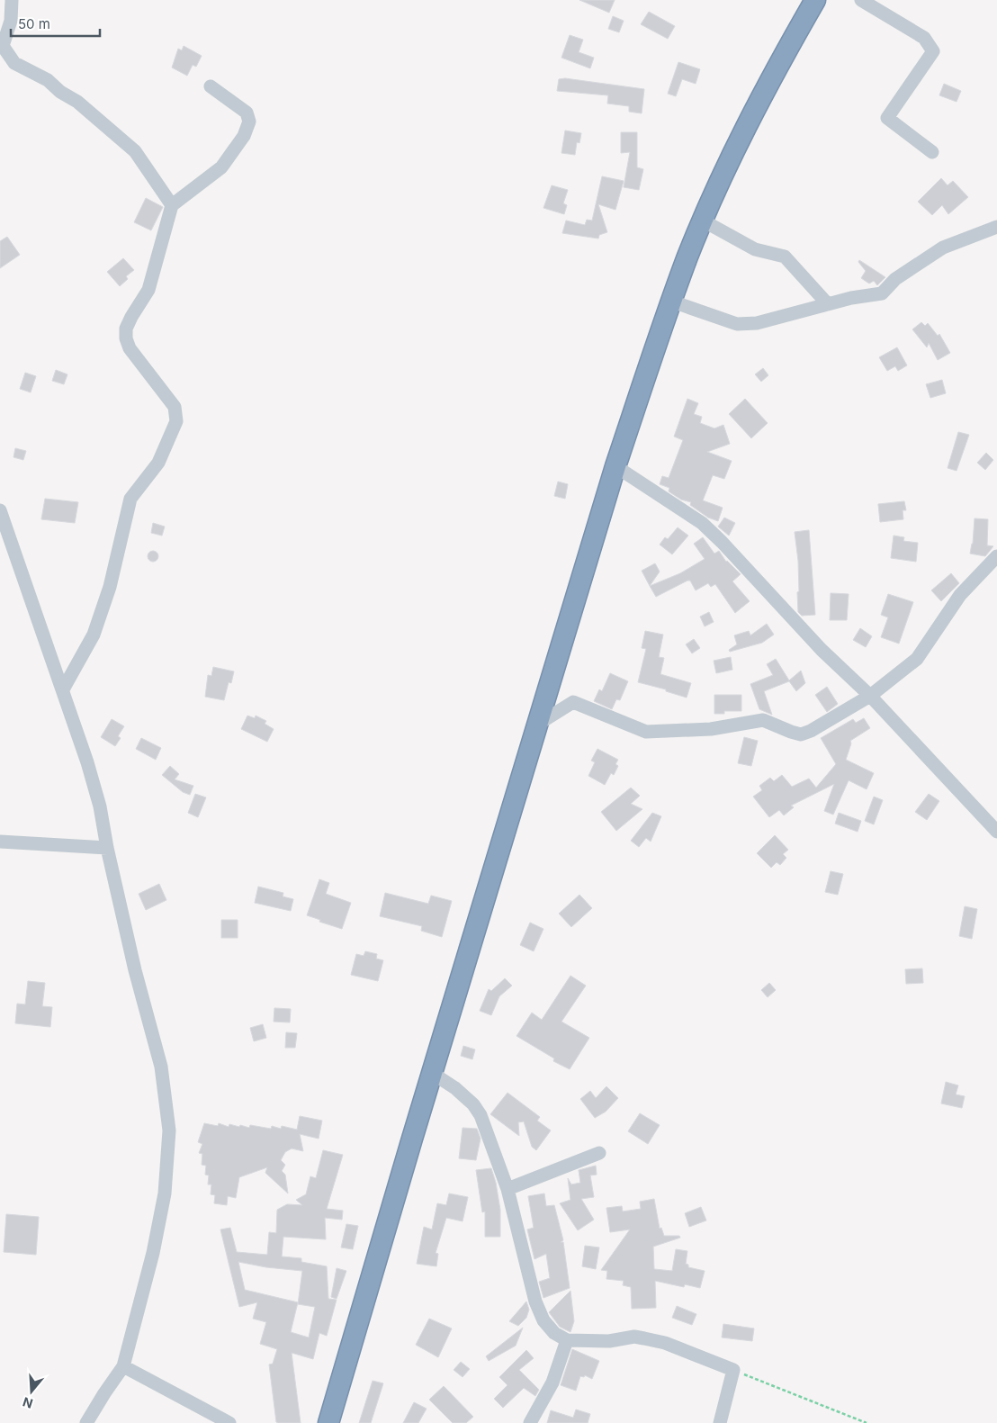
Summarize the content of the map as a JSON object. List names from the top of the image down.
{
  "scale_bar": "50 m",
  "north": "bottom"
}
